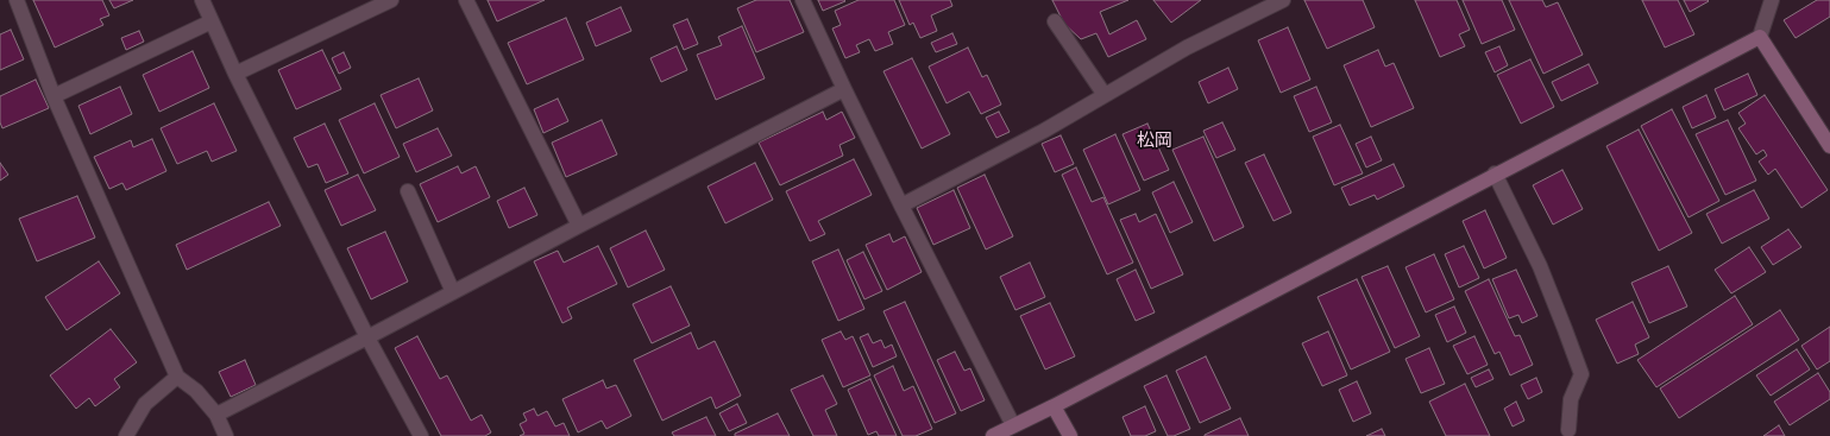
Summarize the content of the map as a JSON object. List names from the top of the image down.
{
  "districts": ["松岡"]
}
